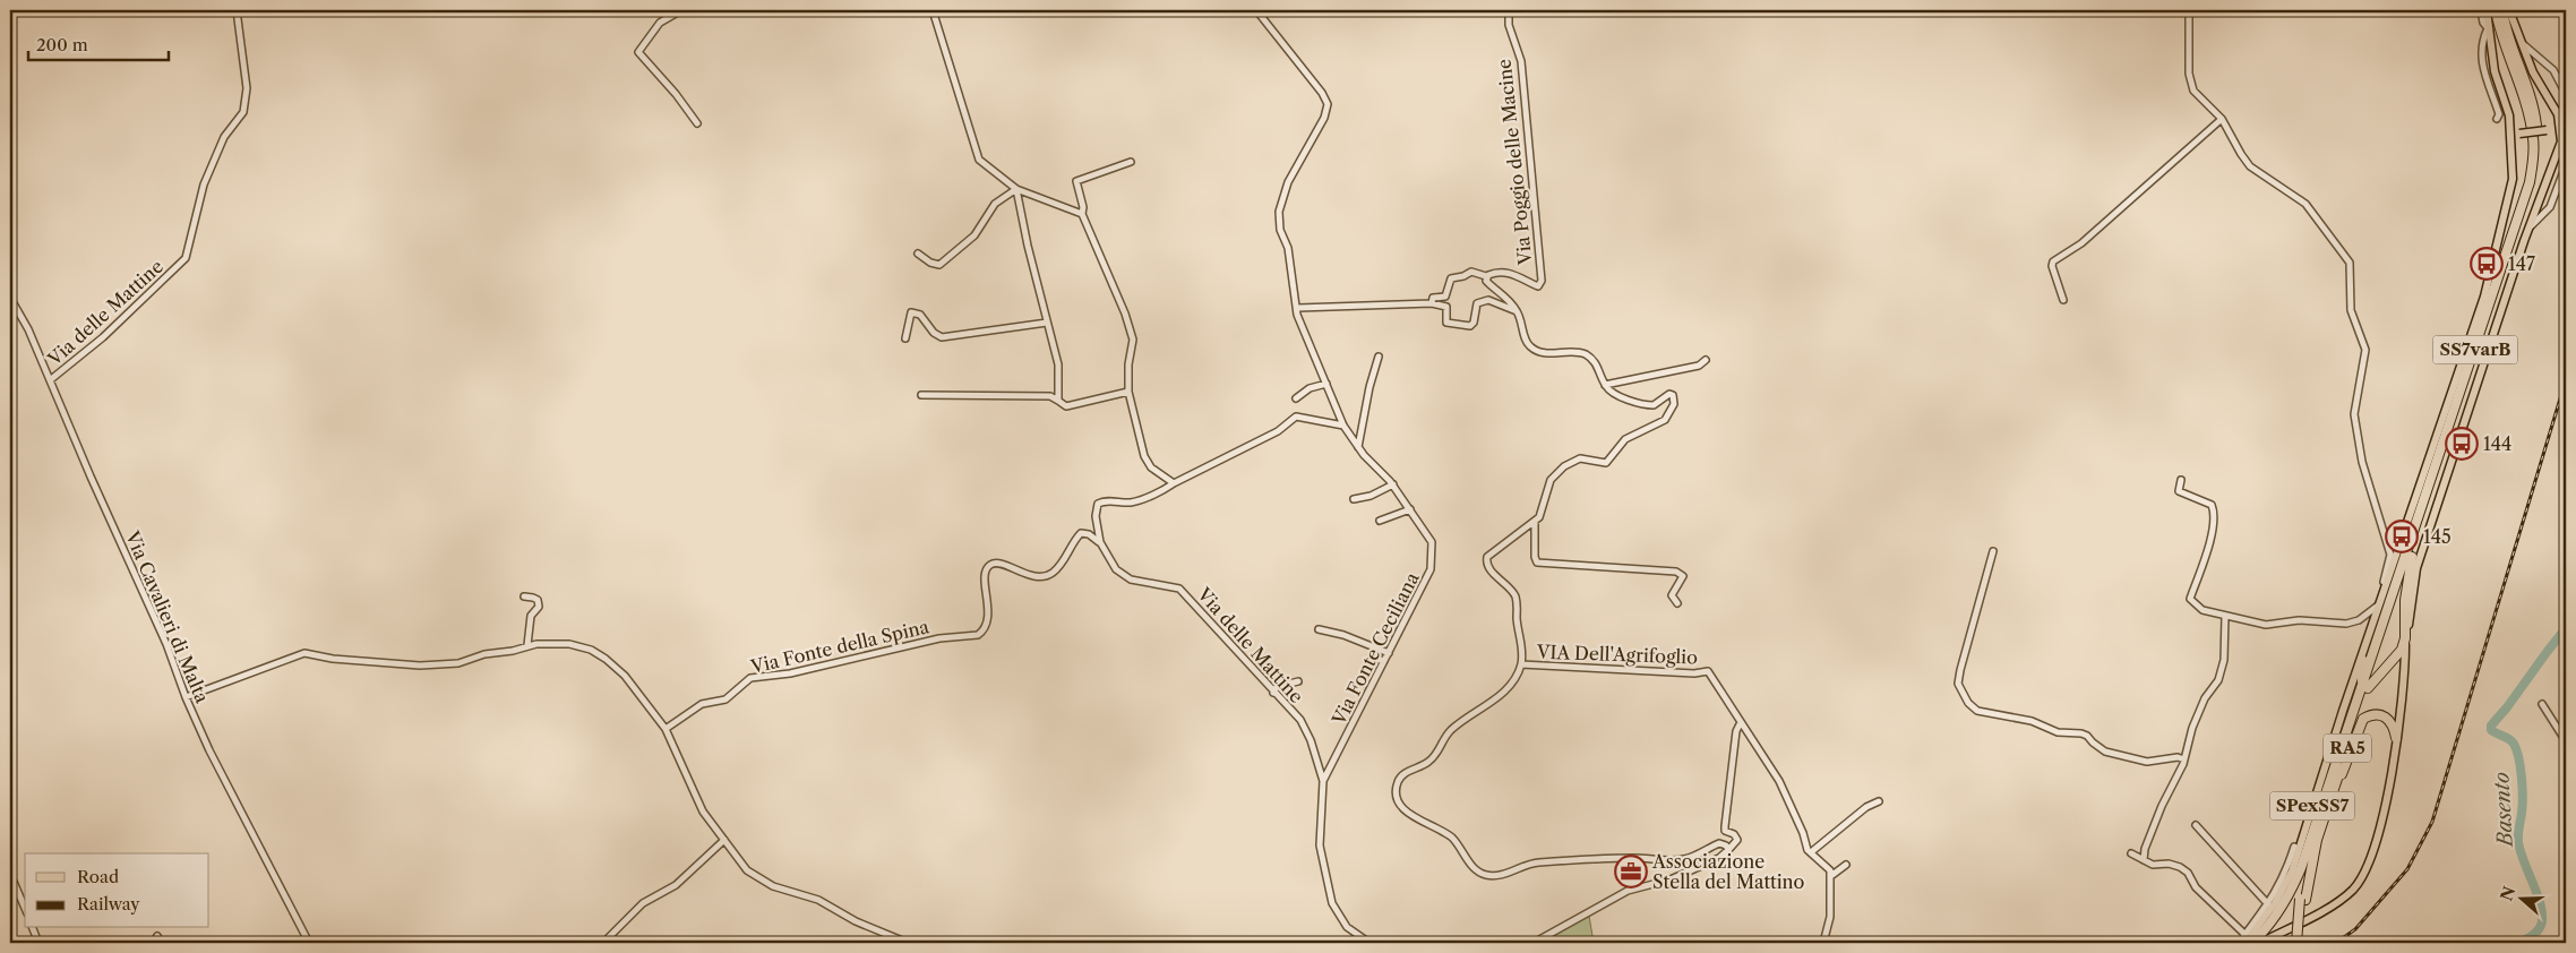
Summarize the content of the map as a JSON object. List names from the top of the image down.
{
  "streets": {
    "highway": ["SS7varB", "RA5"],
    "main road": ["SPexSS7"],
    "street": [
      "Via Poggio delle Macine",
      "Via delle Mattine",
      "Via Cavalieri di Malta",
      "Via Fonte della Spina",
      "Via Fonte Ceciliana",
      "VIA Dell'Agrifoglio"
    ]
  },
  "crossings": [
    ["Via delle Mattine", "Via Cavalieri di Malta"],
    ["Via delle Mattine", "Via Fonte della Spina"],
    ["Via delle Mattine", "Via Fonte Ceciliana"],
    ["SS7varB", "RA5"]
  ],
  "water": ["Basento"],
  "places": {
    "bus stop": ["147", "144", "145"],
    "office": ["Associazione Stella del Mattino"]
  },
  "legend": ["Road", "Railway"],
  "scale_bar": "200 m",
  "north": "left"
}
